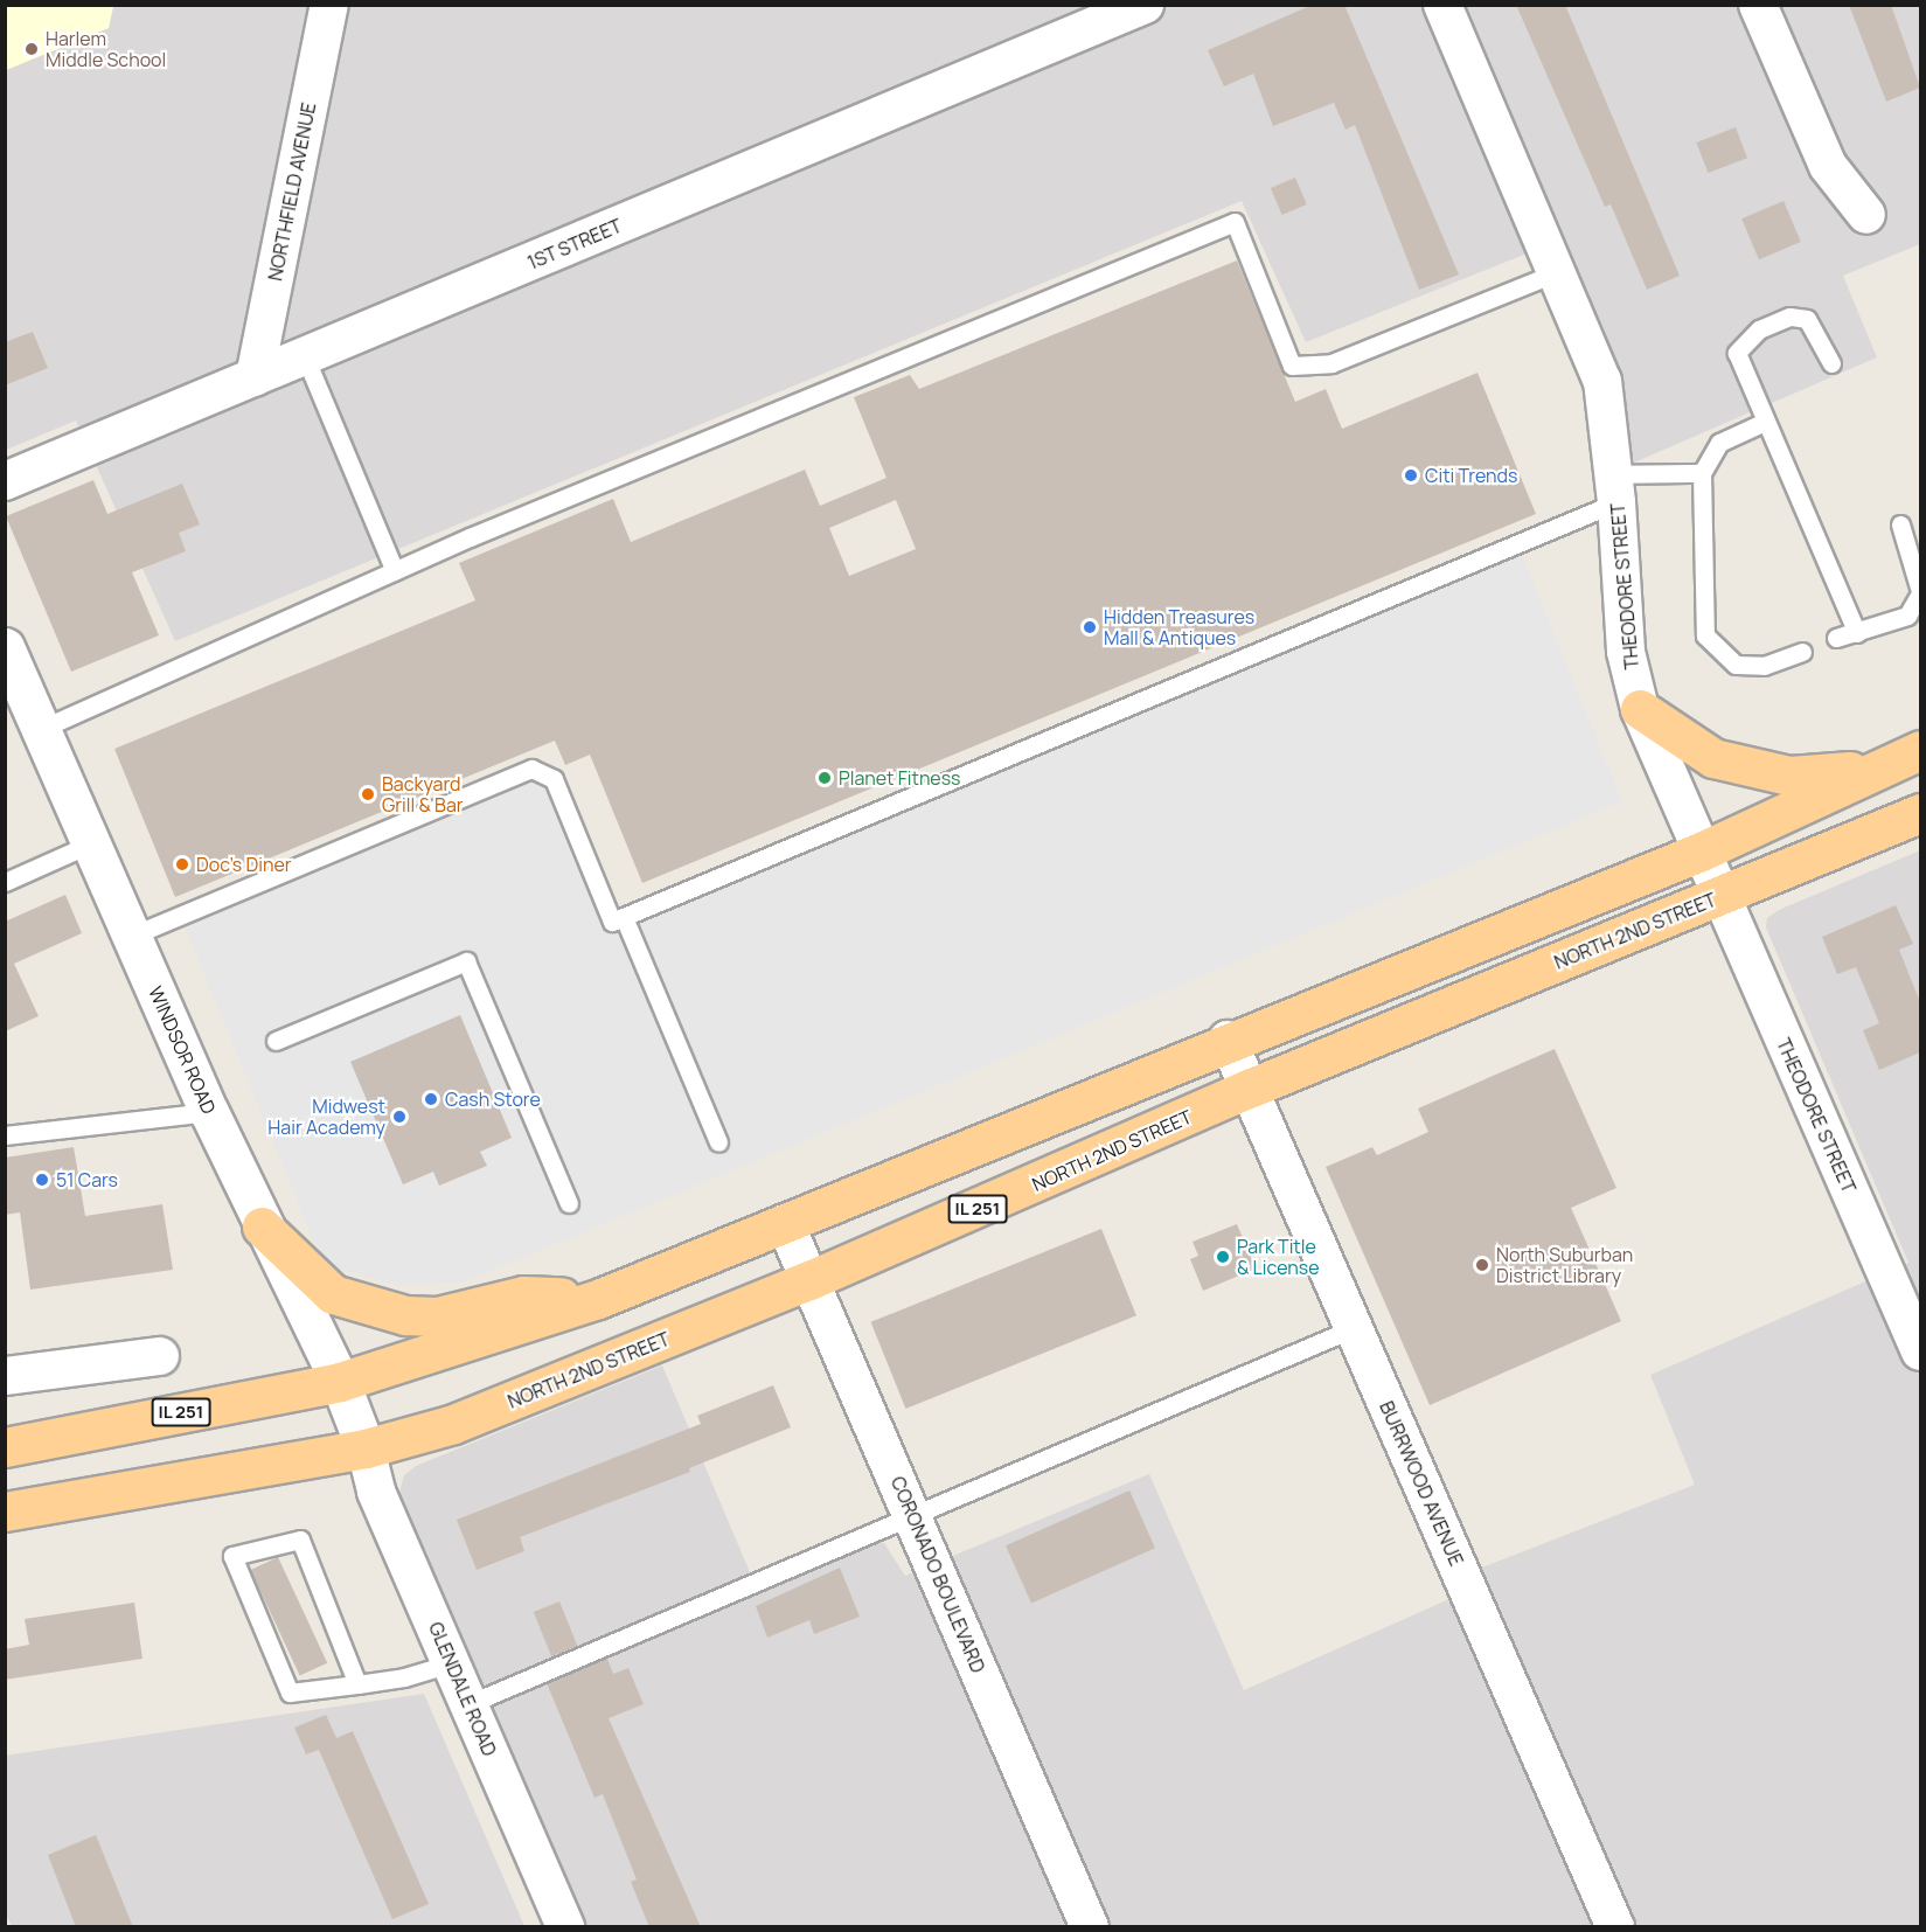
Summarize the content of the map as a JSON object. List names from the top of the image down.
{
  "streets": {
    "main road": ["NORTH 2ND STREET", "IL 251"],
    "street": [
      "NORTHFIELD AVENUE",
      "1ST STREET",
      "THEODORE STREET",
      "WINDSOR ROAD",
      "BURRWOOD AVENUE",
      "CORONADO BOULEVARD",
      "GLENDALE ROAD"
    ]
  },
  "crossings": [
    ["NORTHFIELD AVENUE", "1ST STREET"],
    ["THEODORE STREET", "NORTH 2ND STREET"],
    ["THEODORE STREET", "IL 251"],
    ["NORTH 2ND STREET", "WINDSOR ROAD"],
    ["NORTH 2ND STREET", "BURRWOOD AVENUE"],
    ["NORTH 2ND STREET", "CORONADO BOULEVARD"],
    ["NORTH 2ND STREET", "GLENDALE ROAD"],
    ["WINDSOR ROAD", "IL 251"],
    ["WINDSOR ROAD", "GLENDALE ROAD"],
    ["IL 251", "BURRWOOD AVENUE"],
    ["IL 251", "CORONADO BOULEVARD"]
  ],
  "places": [
    "Harlem Middle School",
    "Citi Trends",
    "Hidden Treasures Mall & Antiques",
    "Planet Fitness",
    "Backyard Grill & Bar",
    "Doc's Diner",
    "Cash Store",
    "Midwest Hair Academy",
    "51 Cars",
    "Park Title & License",
    "North Suburban District Library"
  ]
}
